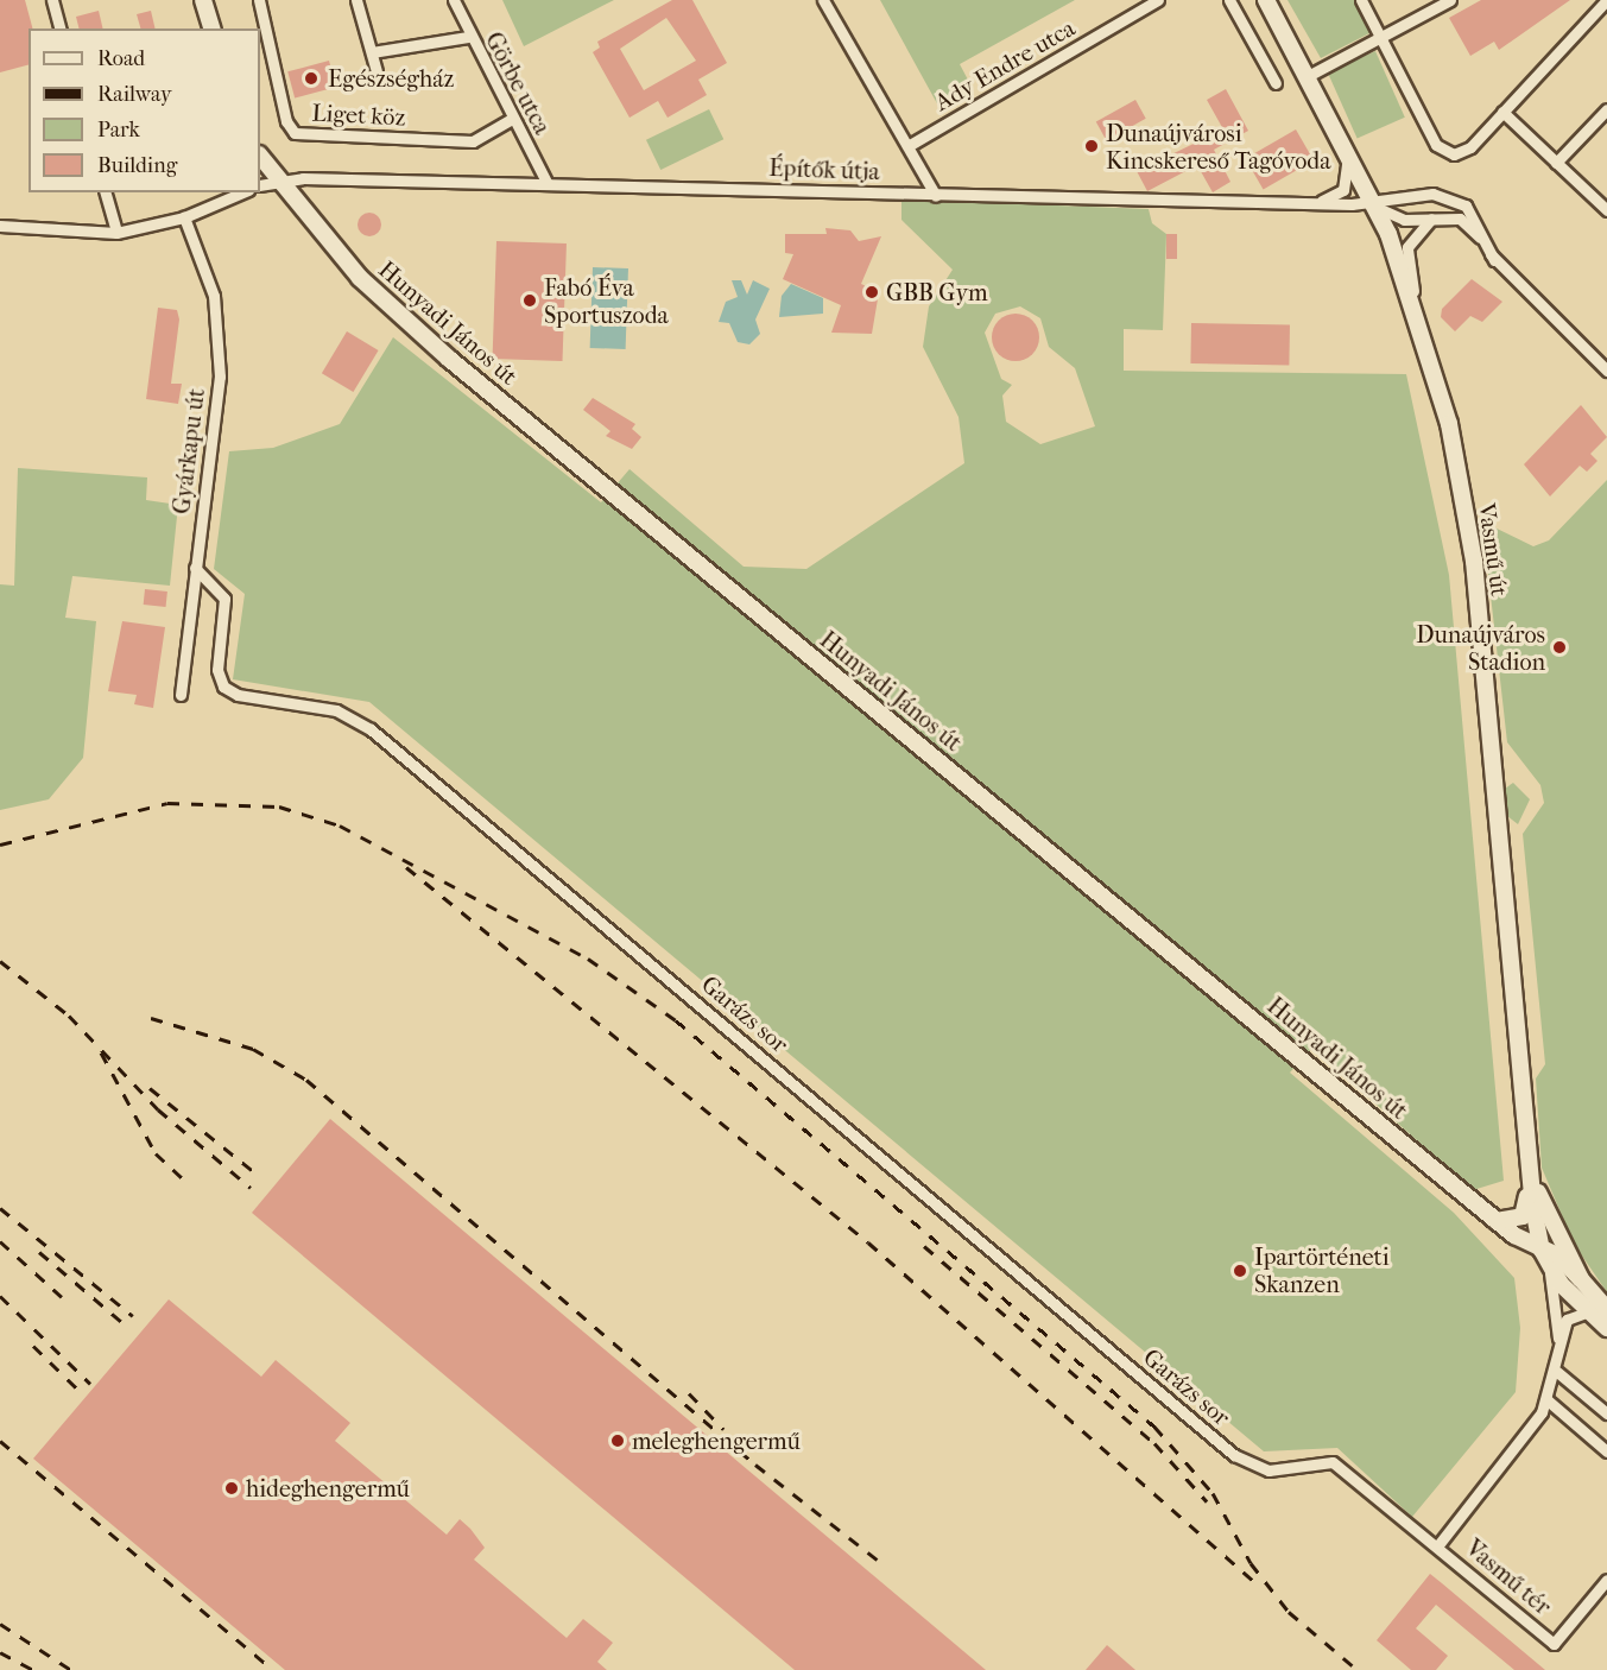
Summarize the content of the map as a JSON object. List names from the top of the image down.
{
  "streets": {
    "street": [
      "Ady Endre utca",
      "Görbe utca",
      "Liget köz",
      "Építők útja",
      "Hunyadi János út",
      "Gyárkapu út",
      "Vasmű út",
      "Garázs sor",
      "Vasmű tér"
    ]
  },
  "crossings": [
    ["Görbe utca", "Liget köz"],
    ["Görbe utca", "Építők útja"],
    ["Építők útja", "Hunyadi János út"],
    ["Építők útja", "Vasmű út"],
    ["Gyárkapu út", "Garázs sor"],
    ["Garázs sor", "Vasmű tér"]
  ],
  "places": [
    "Egészségház",
    "Dunaújvárosi Kincskereső Tagóvoda",
    "GBB Gym",
    "Fabó Éva Sportuszoda",
    "Dunaújváros Stadion",
    "Ipartörténeti Skanzen",
    "meleghengermű",
    "hideghengermű"
  ],
  "legend": [
    "Road",
    "Railway",
    "Park",
    "Building"
  ]
}
